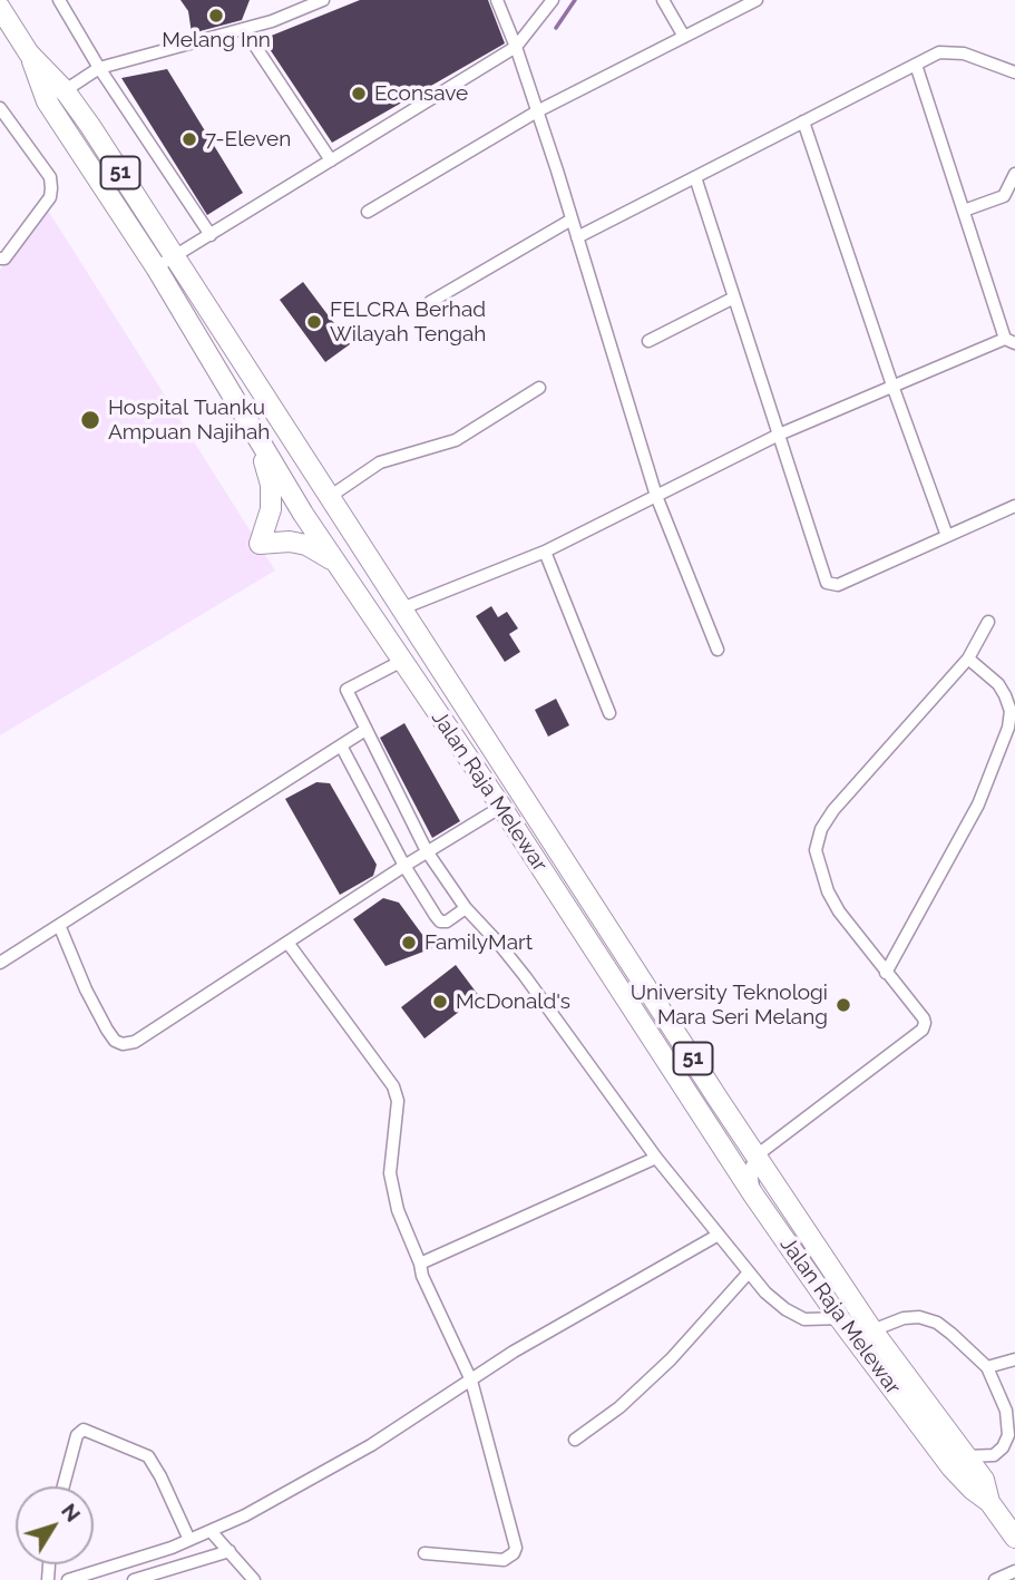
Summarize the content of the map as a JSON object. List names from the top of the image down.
{
  "streets": {
    "highway": ["51", "Jalan Raja Melewar"]
  },
  "places": [
    "Melang Inn",
    "Econsave",
    "7-Eleven",
    "FELCRA Berhad Wilayah Tengah",
    "Hospital Tuanku Ampuan Najihah",
    "FamilyMart",
    "McDonald's",
    "University Teknologi Mara Seri Melang"
  ],
  "north": "top right"
}
